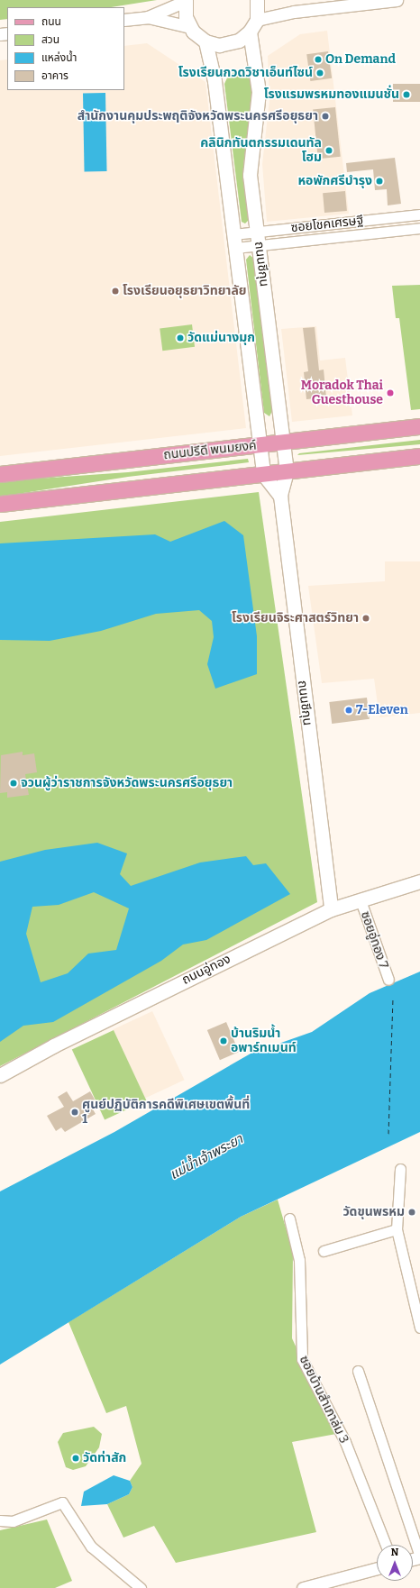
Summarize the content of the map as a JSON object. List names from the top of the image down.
{
  "streets": {
    "main road": ["ถนนชีกุน", "ถนนปรีดี พนมยงค์", "ถนนอู่ทอง"],
    "street": ["ซอยโชคเศรษฐี", "ซอยอู่ทอง 7", "ซอยบ้านสำเภาล่ม 3"]
  },
  "crossings": [
    ["ซอยโชคเศรษฐี", "ถนนชีกุน"],
    ["ถนนชีกุน", "ถนนปรีดี พนมยงค์"],
    ["ถนนชีกุน", "ถนนอู่ทอง"],
    ["ซอยอู่ทอง 7", "ถนนอู่ทอง"]
  ],
  "water": ["แม่น้ำเจ้าพระยา"],
  "places": [
    "On Demand",
    "โรงเรียนกวดวิชาเอ็นท์ไซน์",
    "โรงแรมพรหมทองแมนชั่น",
    "สำนักงานคุมประพฤติจังหวัดพระนครศรีอยุธยา",
    "คลินิกทันตกรรมเดนทัล โฮม",
    "หอพักศรีบำรุง",
    "โรงเรียนอยุธยาวิทยาลัย",
    "วัดแม่นางมุก",
    "Moradok Thai Guesthouse",
    "โรงเรียนจิระศาสตร์วิทยา",
    "7-Eleven",
    "จวนผู้ว่าราชการจังหวัดพระนครศรีอยุธยา",
    "บ้านริมน้ำ อพาร์ทเมนท์",
    "ศูนย์ปฏิบัติการคดีพิเศษเขตพื้นที่ 1",
    "วัดขุนพรหม",
    "วัดท่าสัก"
  ],
  "legend": [
    "ถนน",
    "สวน",
    "แหล่งน้ำ",
    "อาคาร"
  ],
  "north": "top"
}
